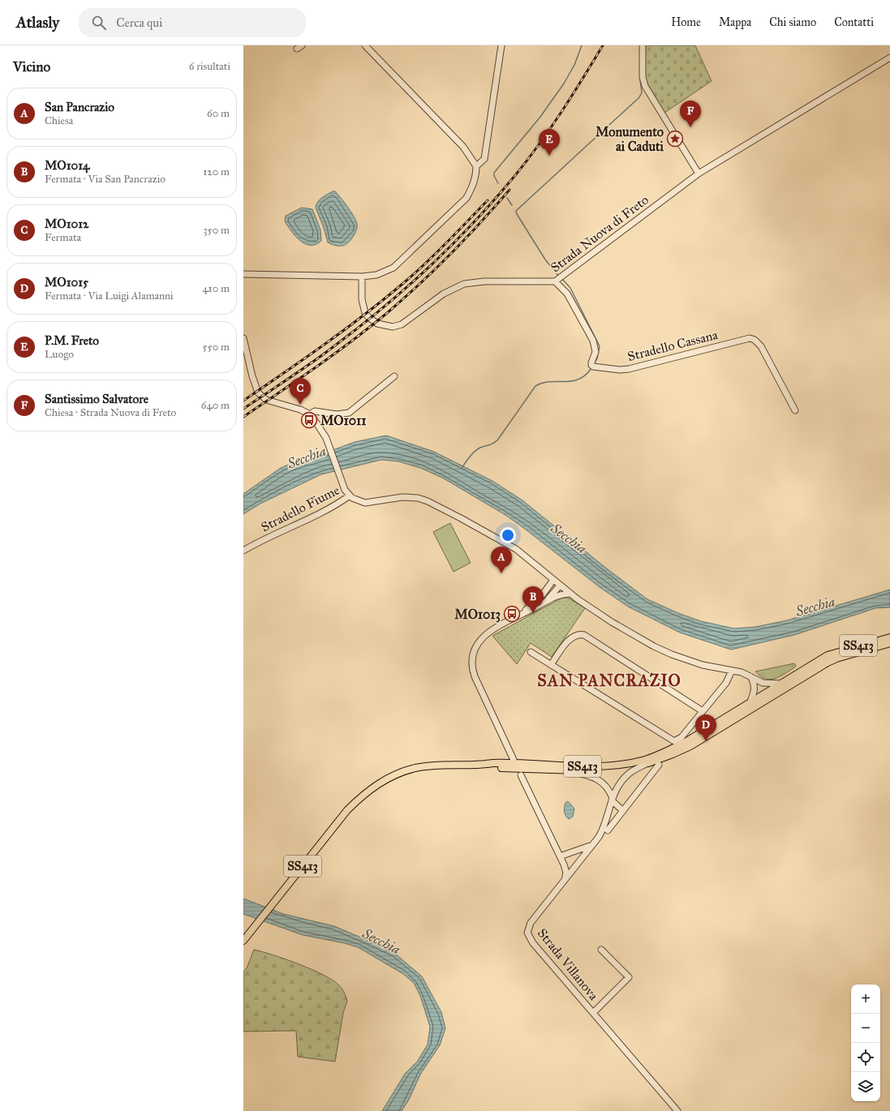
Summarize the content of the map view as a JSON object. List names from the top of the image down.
{
  "streets": {
    "main road": ["SS413"],
    "street": [
      "Strada Nuova di Freto",
      "Stradello Cassana",
      "Stradello Fiume",
      "Strada Villanova"
    ]
  },
  "crossings": [
    ["Strada Nuova di Freto", "Stradello Cassana"]
  ],
  "districts": ["SAN PANCRAZIO"],
  "water": ["Secchia"],
  "places": {
    "place": ["Monumento ai Caduti"],
    "bus stop": ["MO1011", "MO1013"]
  },
  "page": {
    "header": "Atlasly",
    "search": "Cerca qui",
    "nav": [
      "Home",
      "Mappa",
      "Chi siamo",
      "Contatti"
    ],
    "heading": ["Vicino", "6 risultati"],
    "list": [
      {
        "mark": "A",
        "name": "San Pancrazio",
        "note": "Chiesa",
        "value": "60 m"
      },
      {
        "mark": "B",
        "name": "MO1014",
        "note": "Fermata · Via San Pancrazio",
        "value": "120 m"
      },
      {
        "mark": "C",
        "name": "MO1012",
        "note": "Fermata",
        "value": "350 m"
      },
      {
        "mark": "D",
        "name": "MO1015",
        "note": "Fermata · Via Luigi Alamanni",
        "value": "410 m"
      },
      {
        "mark": "E",
        "name": "P.M. Freto",
        "note": "Luogo",
        "value": "550 m"
      },
      {
        "mark": "F",
        "name": "Santissimo Salvatore",
        "note": "Chiesa · Strada Nuova di Freto",
        "value": "640 m"
      }
    ],
    "pins": [
      "F",
      "E",
      "C",
      "A",
      "B",
      "D"
    ],
    "map_buttons": ["+", "−"]
  }
}
